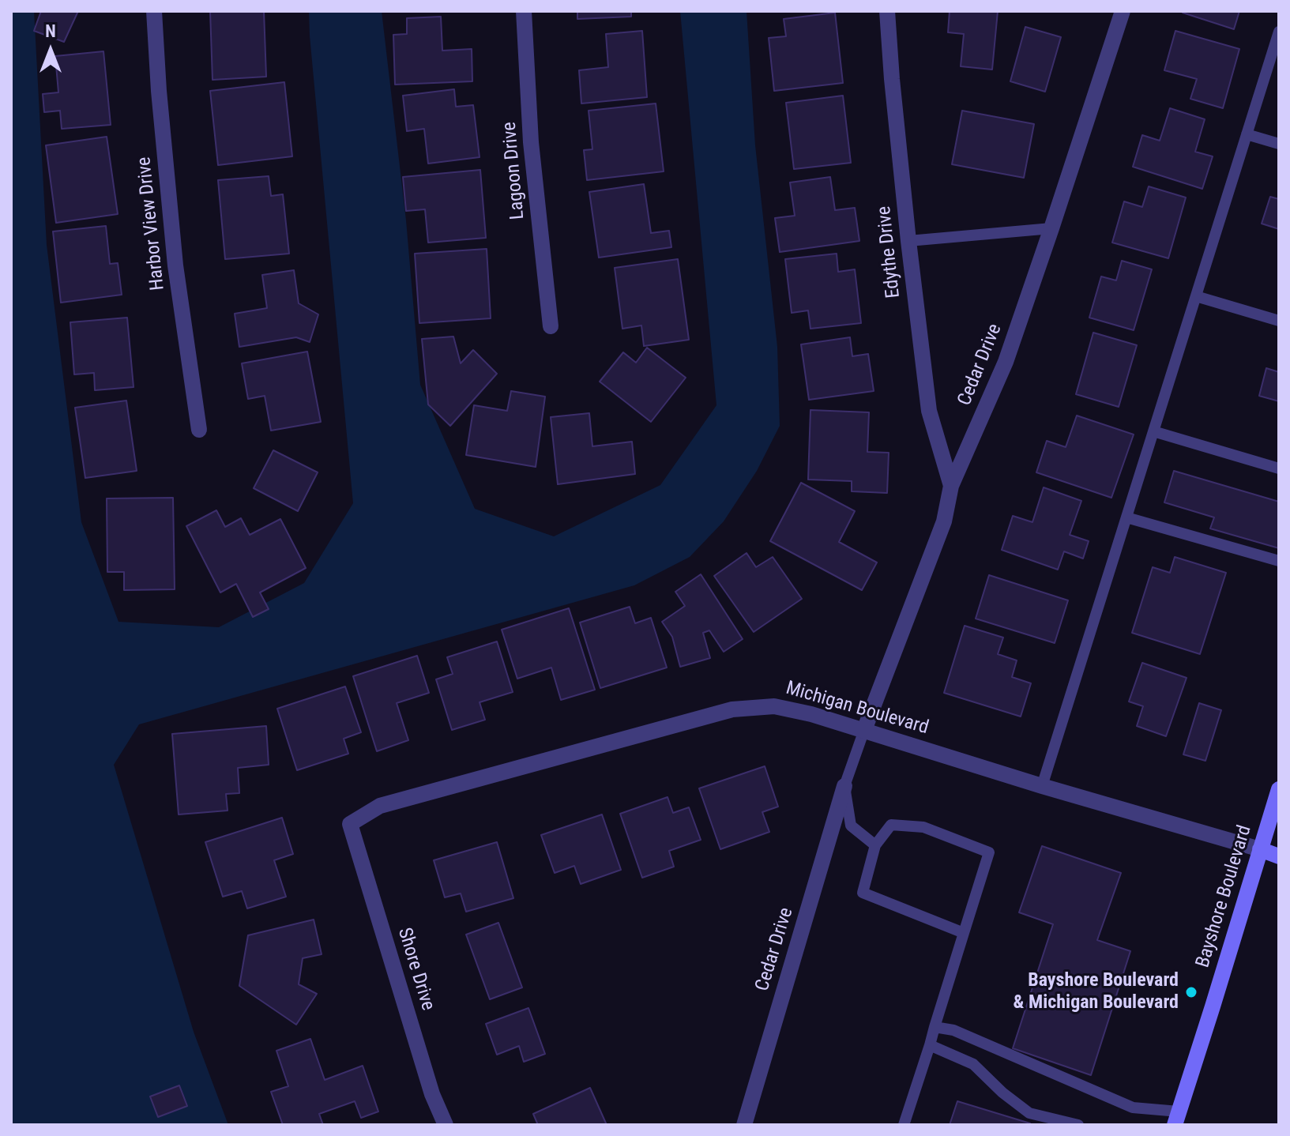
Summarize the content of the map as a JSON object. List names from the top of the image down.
{
  "streets": {
    "main road": ["Michigan Boulevard", "Bayshore Boulevard"],
    "street": [
      "Lagoon Drive",
      "Harbor View Drive",
      "Edythe Drive",
      "Cedar Drive",
      "Shore Drive"
    ]
  },
  "crossings": [
    ["Edythe Drive", "Cedar Drive"],
    ["Cedar Drive", "Michigan Boulevard"],
    ["Michigan Boulevard", "Bayshore Boulevard"],
    ["Michigan Boulevard", "Shore Drive"]
  ],
  "places": ["Bayshore Boulevard & Michigan Boulevard"],
  "north": "top"
}
